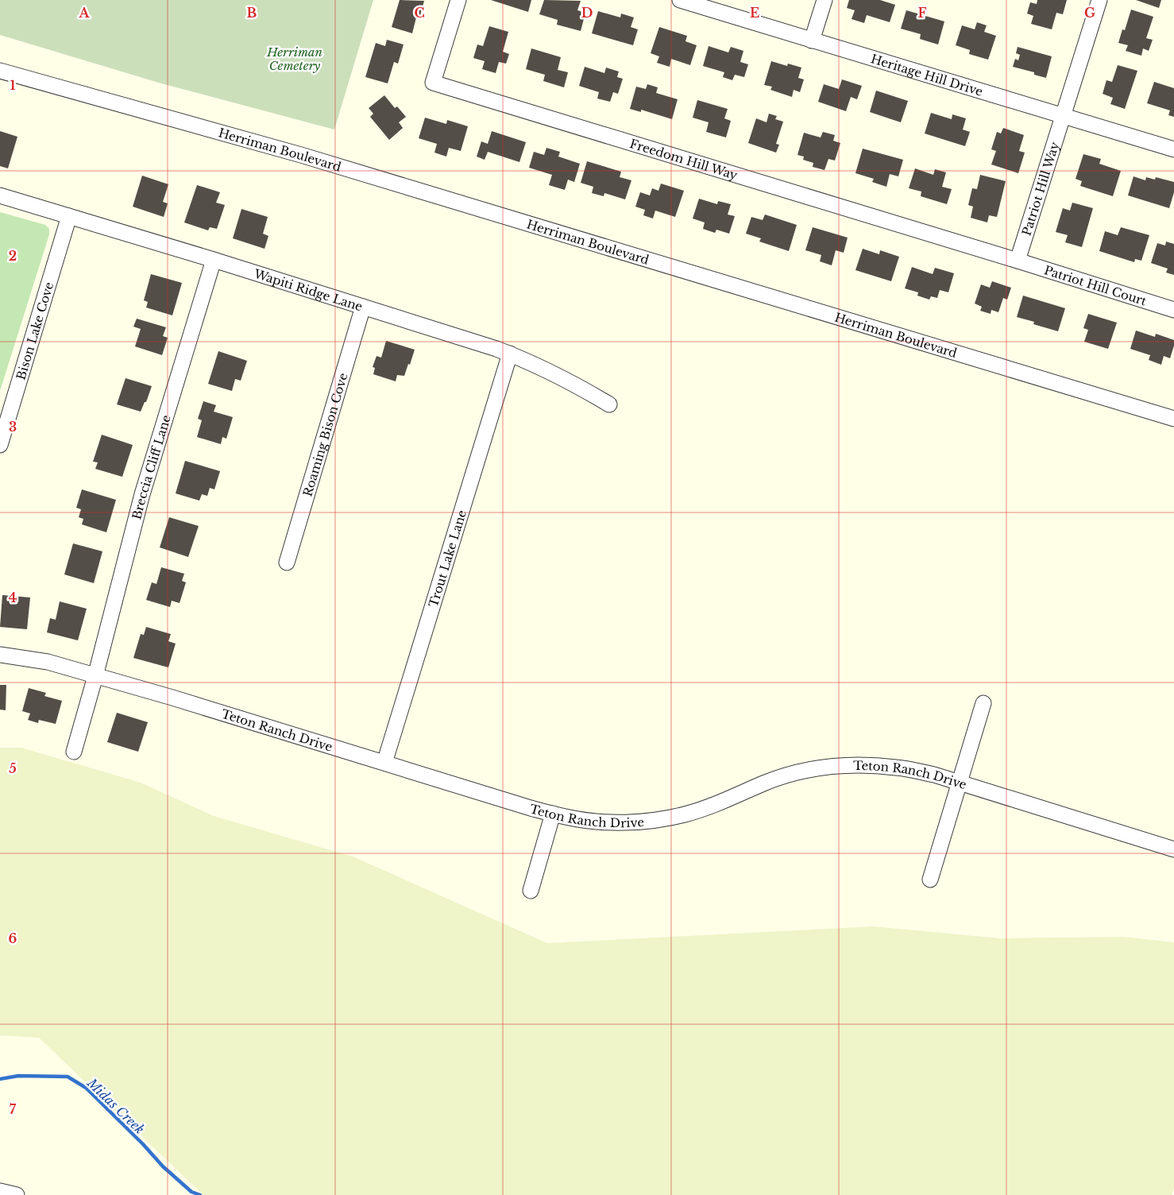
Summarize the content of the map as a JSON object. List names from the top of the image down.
{
  "streets": {
    "street": [
      "Heritage Hill Drive",
      "Herriman Boulevard",
      "Freedom Hill Way",
      "Patriot Hill Way",
      "Patriot Hill Court",
      "Wapiti Ridge Lane",
      "Bison Lake Cove",
      "Roaming Bison Cove",
      "Breccia Cliff Lane",
      "Trout Lake Lane",
      "Teton Ranch Drive"
    ]
  },
  "crossings": [
    ["Heritage Hill Drive", "Patriot Hill Way"],
    ["Freedom Hill Way", "Patriot Hill Way"],
    ["Freedom Hill Way", "Patriot Hill Court"],
    ["Patriot Hill Way", "Patriot Hill Court"],
    ["Wapiti Ridge Lane", "Bison Lake Cove"],
    ["Wapiti Ridge Lane", "Roaming Bison Cove"],
    ["Wapiti Ridge Lane", "Breccia Cliff Lane"],
    ["Wapiti Ridge Lane", "Trout Lake Lane"],
    ["Breccia Cliff Lane", "Teton Ranch Drive"],
    ["Trout Lake Lane", "Teton Ranch Drive"]
  ],
  "water": ["Midas Creek"],
  "parks": ["Herriman Cemetery"],
  "grid": {
    "columns": [
      "A",
      "B",
      "C",
      "D",
      "E",
      "F",
      "G"
    ],
    "rows": [
      "1",
      "2",
      "3",
      "4",
      "5",
      "6",
      "7"
    ]
  }
}
